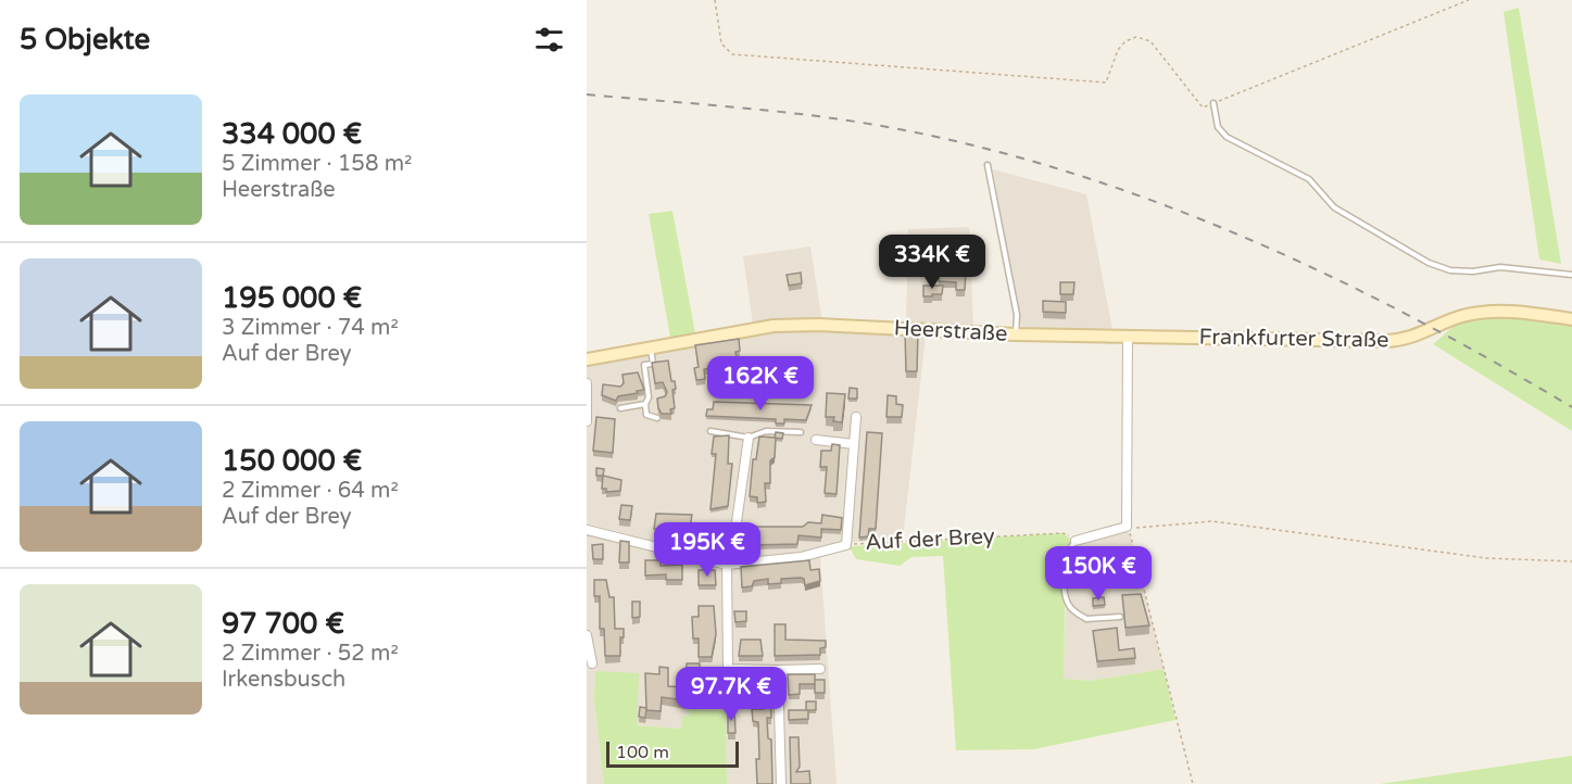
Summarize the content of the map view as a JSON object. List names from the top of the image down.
{
  "streets": {
    "main road": ["Heerstraße", "Frankfurter Straße"],
    "street": ["Auf der Brey"]
  },
  "crossings": [
    ["Heerstraße", "Frankfurter Straße"]
  ],
  "scale_bar": "100 m",
  "page": {
    "heading": "5 Objekte",
    "list": [
      {
        "name": "334 000 €",
        "note": "5 Zimmer · 158 m² · Heerstraße"
      },
      {
        "name": "195 000 €",
        "note": "3 Zimmer · 74 m² · Auf der Brey"
      },
      {
        "name": "150 000 €",
        "note": "2 Zimmer · 64 m² · Auf der Brey"
      },
      {
        "name": "97 700 €",
        "note": "2 Zimmer · 52 m² · Irkensbusch"
      }
    ],
    "price": [
      "334K €",
      "162K €",
      "195K €",
      "150K €",
      "97.7K €"
    ],
    "scale": "100 m"
  }
}
